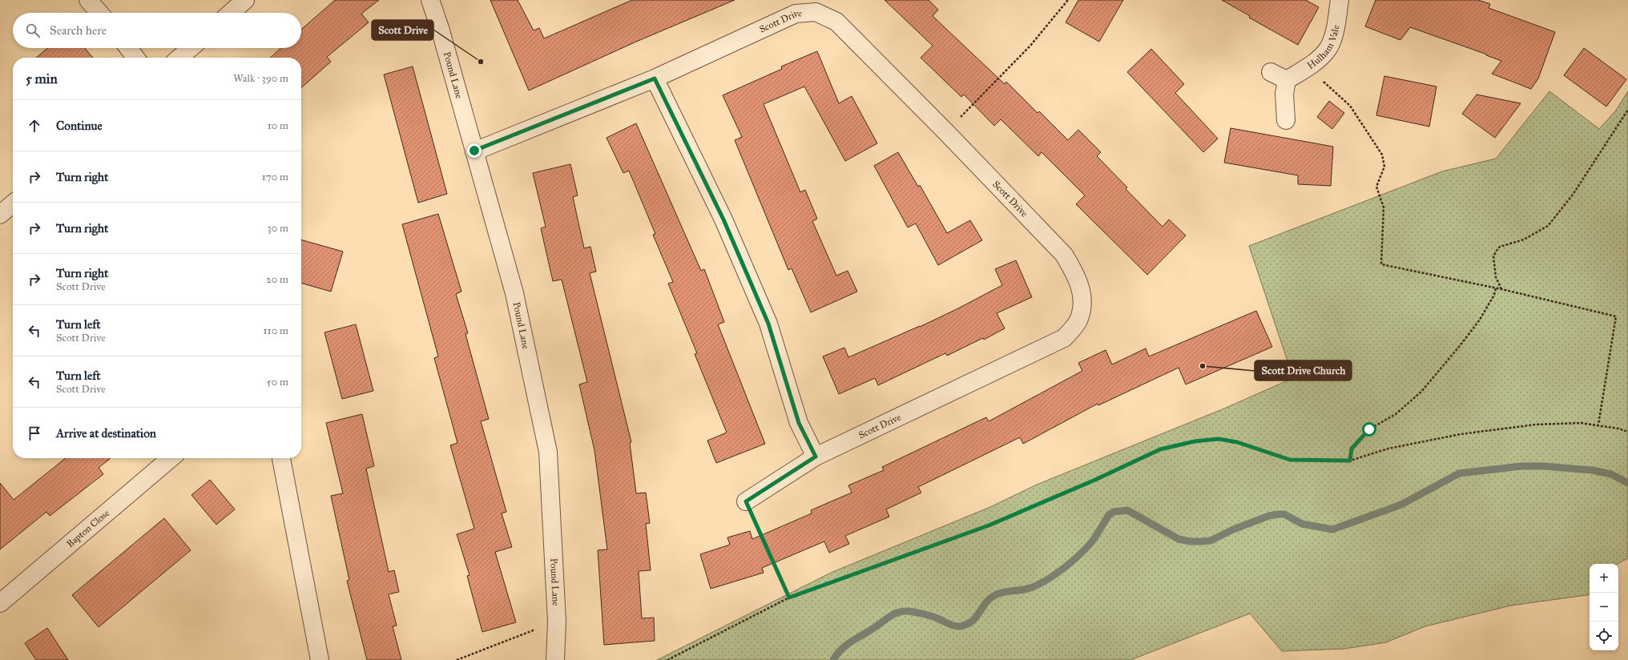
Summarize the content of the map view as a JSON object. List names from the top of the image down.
{
  "streets": {
    "street": [
      "Scott Drive",
      "Hulham Vale",
      "Pound Lane",
      "Bapton Close"
    ]
  },
  "crossings": [
    ["Scott Drive", "Pound Lane"]
  ],
  "places": ["Scott Drive", "Scott Drive Church"],
  "page": {
    "search": "Search here",
    "heading": ["5 min", "Walk · 390 m"],
    "list": [
      ["Continue", "10 m"],
      ["Turn right", "170 m"],
      ["Turn right", "30 m"],
      ["Turn right", "Scott Drive", "20 m"],
      ["Turn left", "Scott Drive", "110 m"],
      ["Turn left", "Scott Drive", "50 m"],
      "Arrive at destination"
    ],
    "map_buttons": ["+", "−"]
  }
}
